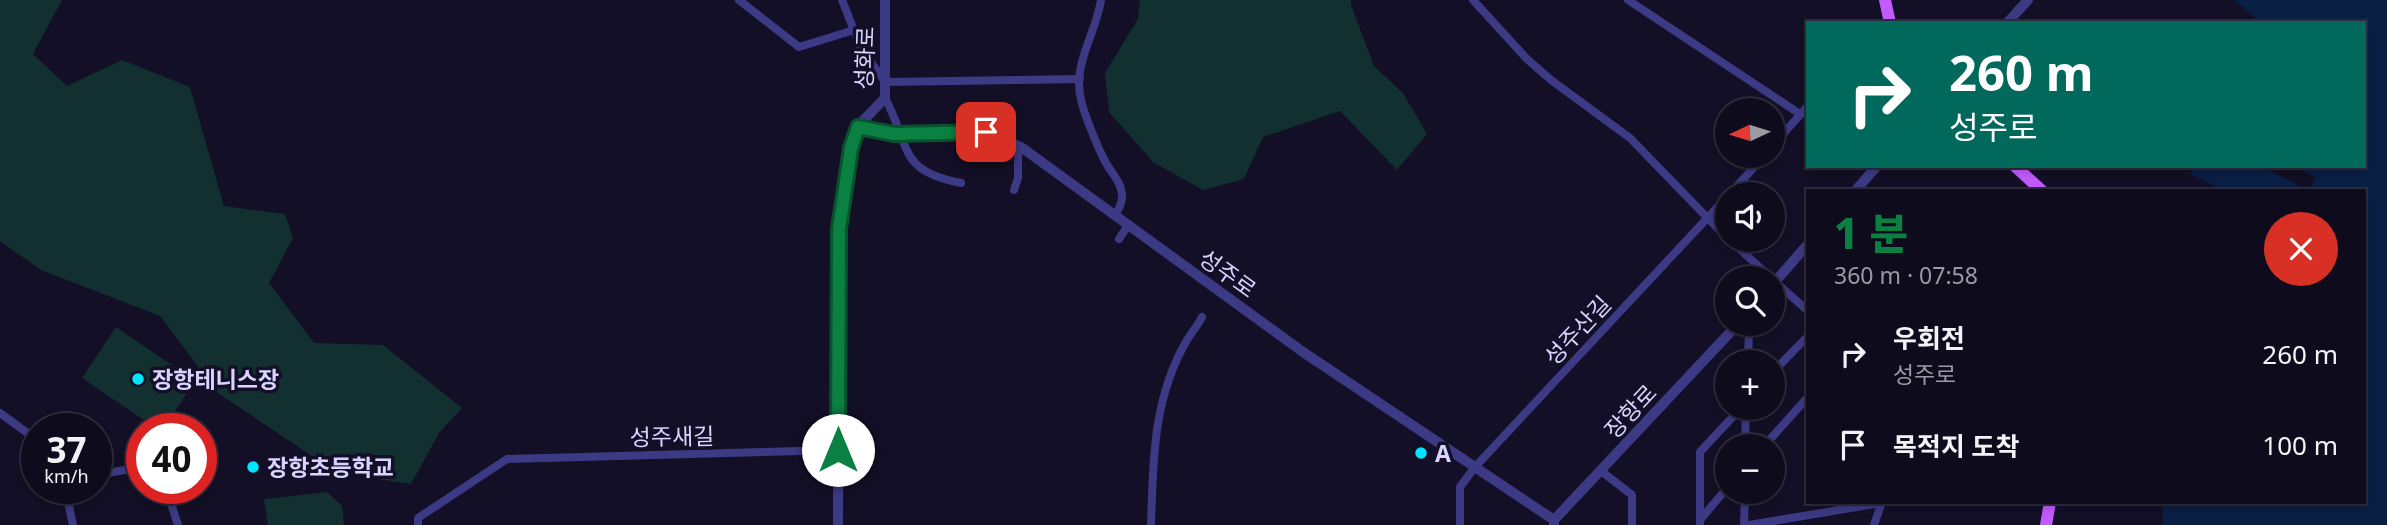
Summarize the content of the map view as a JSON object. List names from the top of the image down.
{
  "streets": {
    "street": [
      "성화로",
      "성주로",
      "성주산길",
      "장항로",
      "성주새길"
    ]
  },
  "crossings": [
    ["성화로", "성주로"],
    ["성화로", "성주새길"],
    ["성주로", "성주산길"],
    ["성주로", "장항로"]
  ],
  "places": ["장항테니스장", "A", "장항초등학교"],
  "north": "left",
  "page": {
    "turn": ["260 m", "성주로"],
    "map_buttons": ["+", "−"],
    "heading": ["1 분", "360 m · 07:58"],
    "list": [
      {
        "name": "우회전",
        "note": "성주로",
        "value": "260 m"
      },
      {
        "name": "목적지 도착",
        "value": "100 m"
      }
    ],
    "speed": "37 km/h",
    "limit": "40"
  }
}
